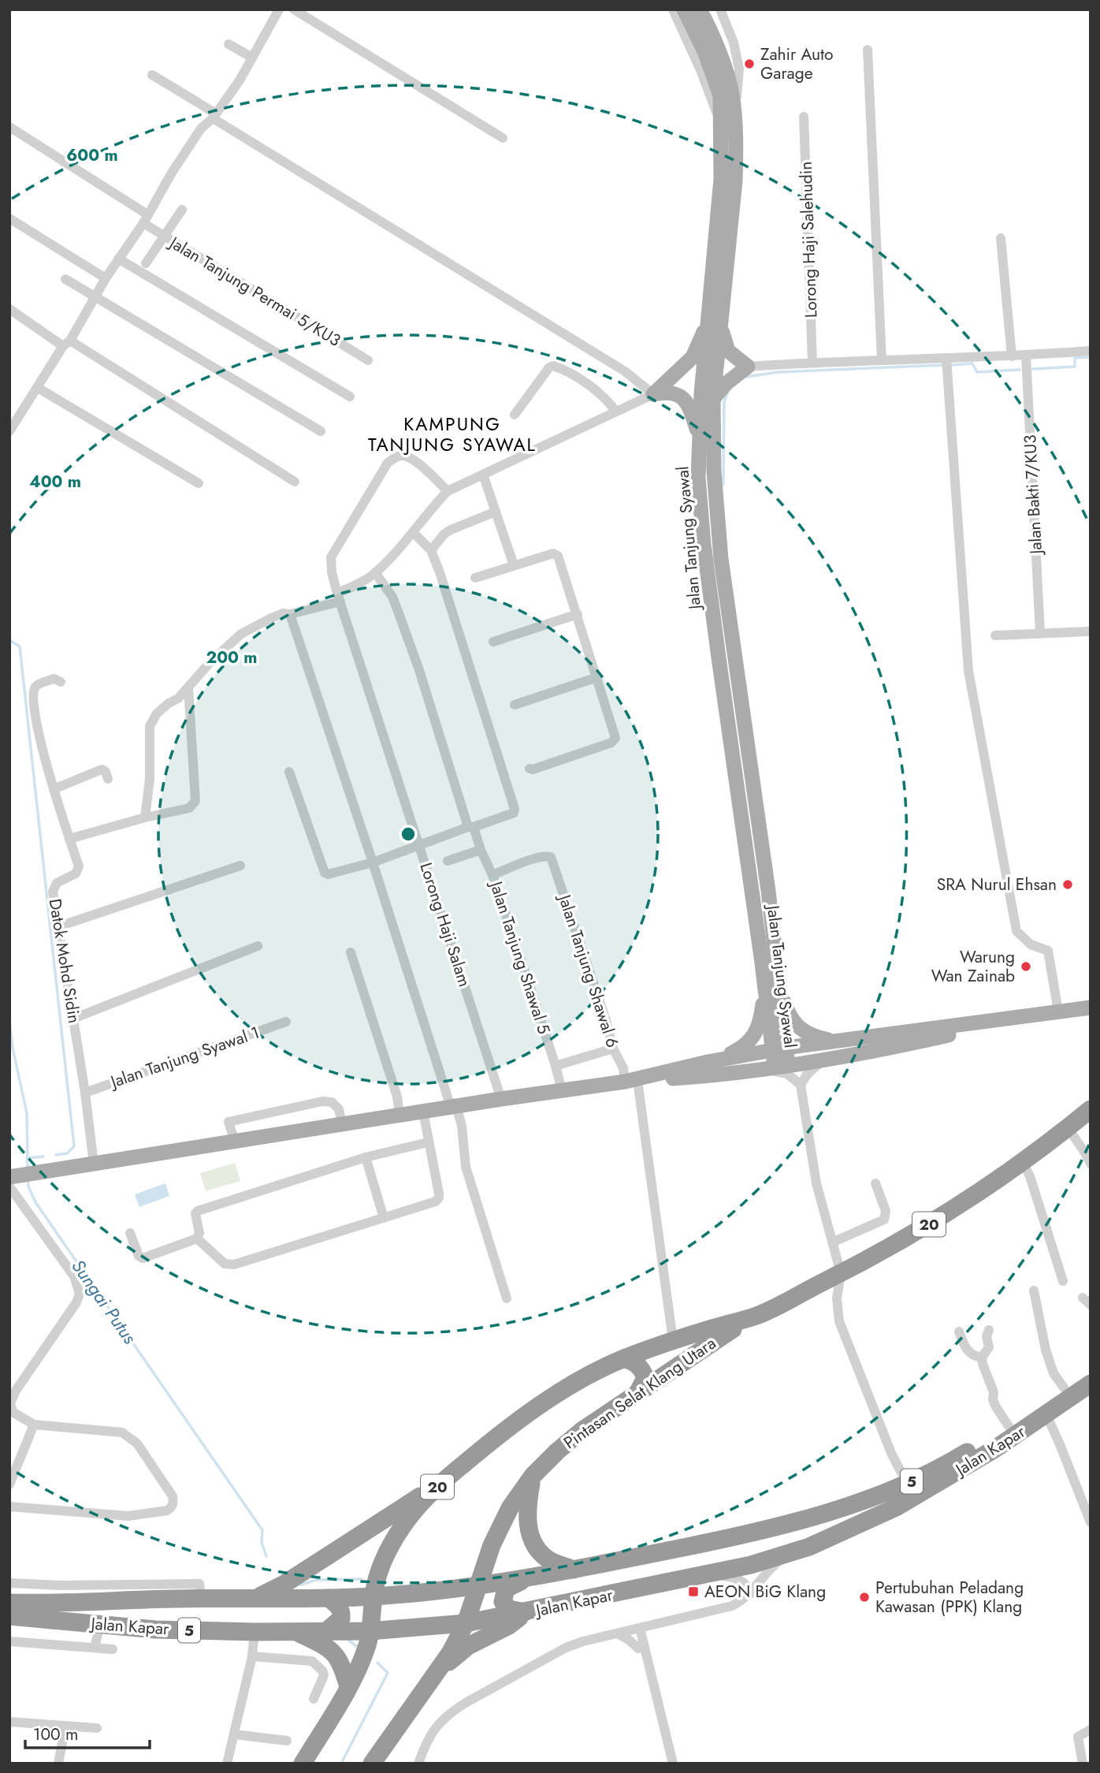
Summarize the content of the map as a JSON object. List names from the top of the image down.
{
  "streets": {
    "highway": [
      "20",
      "Pintasan Selat Klang Utara",
      "Jalan Kapar",
      "5"
    ],
    "main road": ["Jalan Tanjung Syawal"],
    "street": [
      "Lorong Haji Salehudin",
      "Jalan Tanjung Permai 5/KU3",
      "Jalan Bakti 7/KU3",
      "Lorong Haji Salam",
      "Jalan Tanjung Shawal 5",
      "Datok Mohd Sidin",
      "Jalan Tanjung Shawal 6",
      "Jalan Tanjung Syawal 1"
    ]
  },
  "crossings": [
    ["Jalan Tanjung Shawal 5", "Jalan Tanjung Shawal 6"],
    ["Datok Mohd Sidin", "Jalan Tanjung Syawal 1"],
    ["Jalan Tanjung Shawal 6", "Pintasan Selat Klang Utara"],
    ["Pintasan Selat Klang Utara", "Jalan Kapar"]
  ],
  "districts": ["KAMPUNG TANJUNG SYAWAL"],
  "water": ["Sungai Putus"],
  "places": {
    "other": [
      "Zahir Auto Garage",
      "SRA Nurul Ehsan",
      "Warung Wan Zainab",
      "Pertubuhan Peladang Kawasan (PPK) Klang"
    ],
    "transit": ["AEON BiG Klang"]
  },
  "scale_bar": "100 m",
  "rings": ["600 m", "400 m", "200 m"]
}
